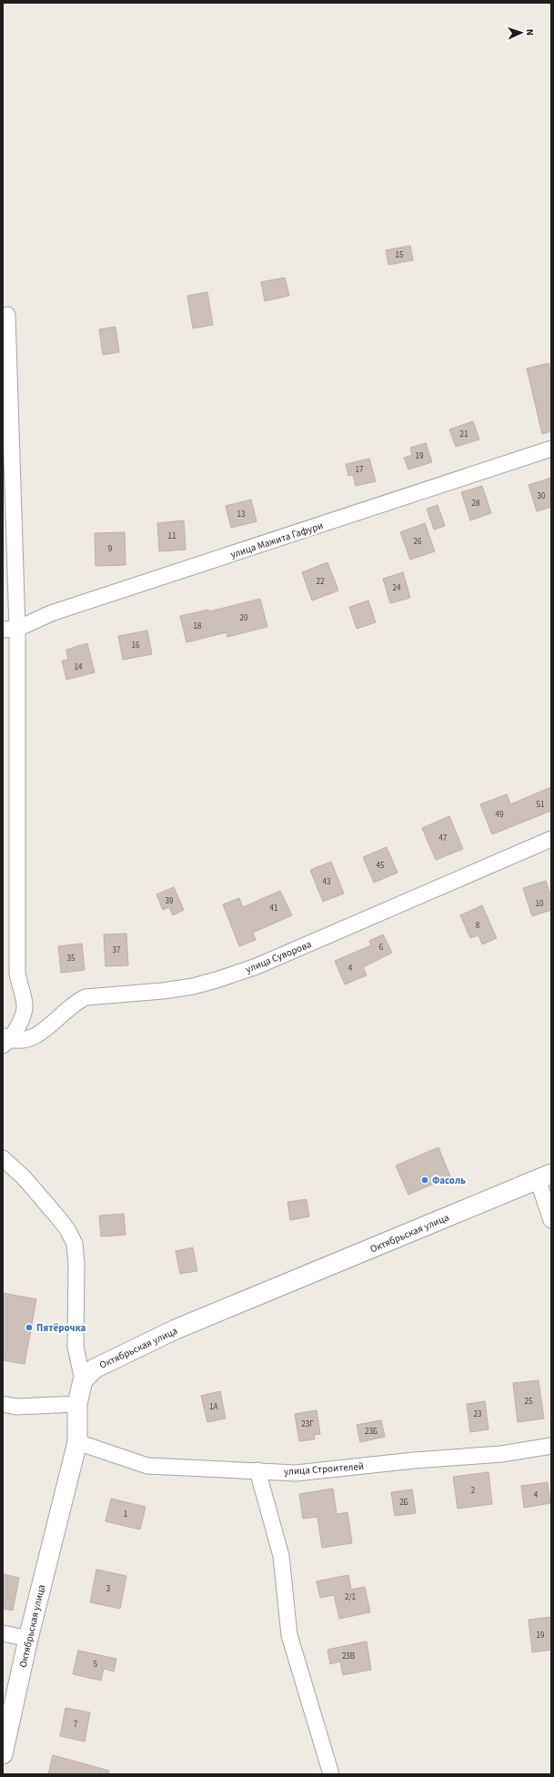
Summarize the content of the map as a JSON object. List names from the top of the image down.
{
  "streets": {
    "street": [
      "улица Мажита Гафури",
      "улица Суворова",
      "Октябрьская улица",
      "улица Строителей"
    ]
  },
  "crossings": [
    ["Октябрьская улица", "улица Строителей"]
  ],
  "places": ["Фасоль", "Пятёрочка"],
  "house_numbers": [
    "15",
    "21",
    "19",
    "17",
    "30",
    "28",
    "13",
    "11",
    "26",
    "9",
    "22",
    "24",
    "20",
    "18",
    "16",
    "14",
    "51",
    "49",
    "47",
    "45",
    "43",
    "39",
    "10",
    "41",
    "8",
    "6",
    "37",
    "35",
    "4",
    "25",
    "1А",
    "23",
    "23Г",
    "23Б",
    "2",
    "4",
    "2Б",
    "1",
    "3",
    "2/1",
    "19",
    "23В",
    "5",
    "7"
  ],
  "north": "right"
}
